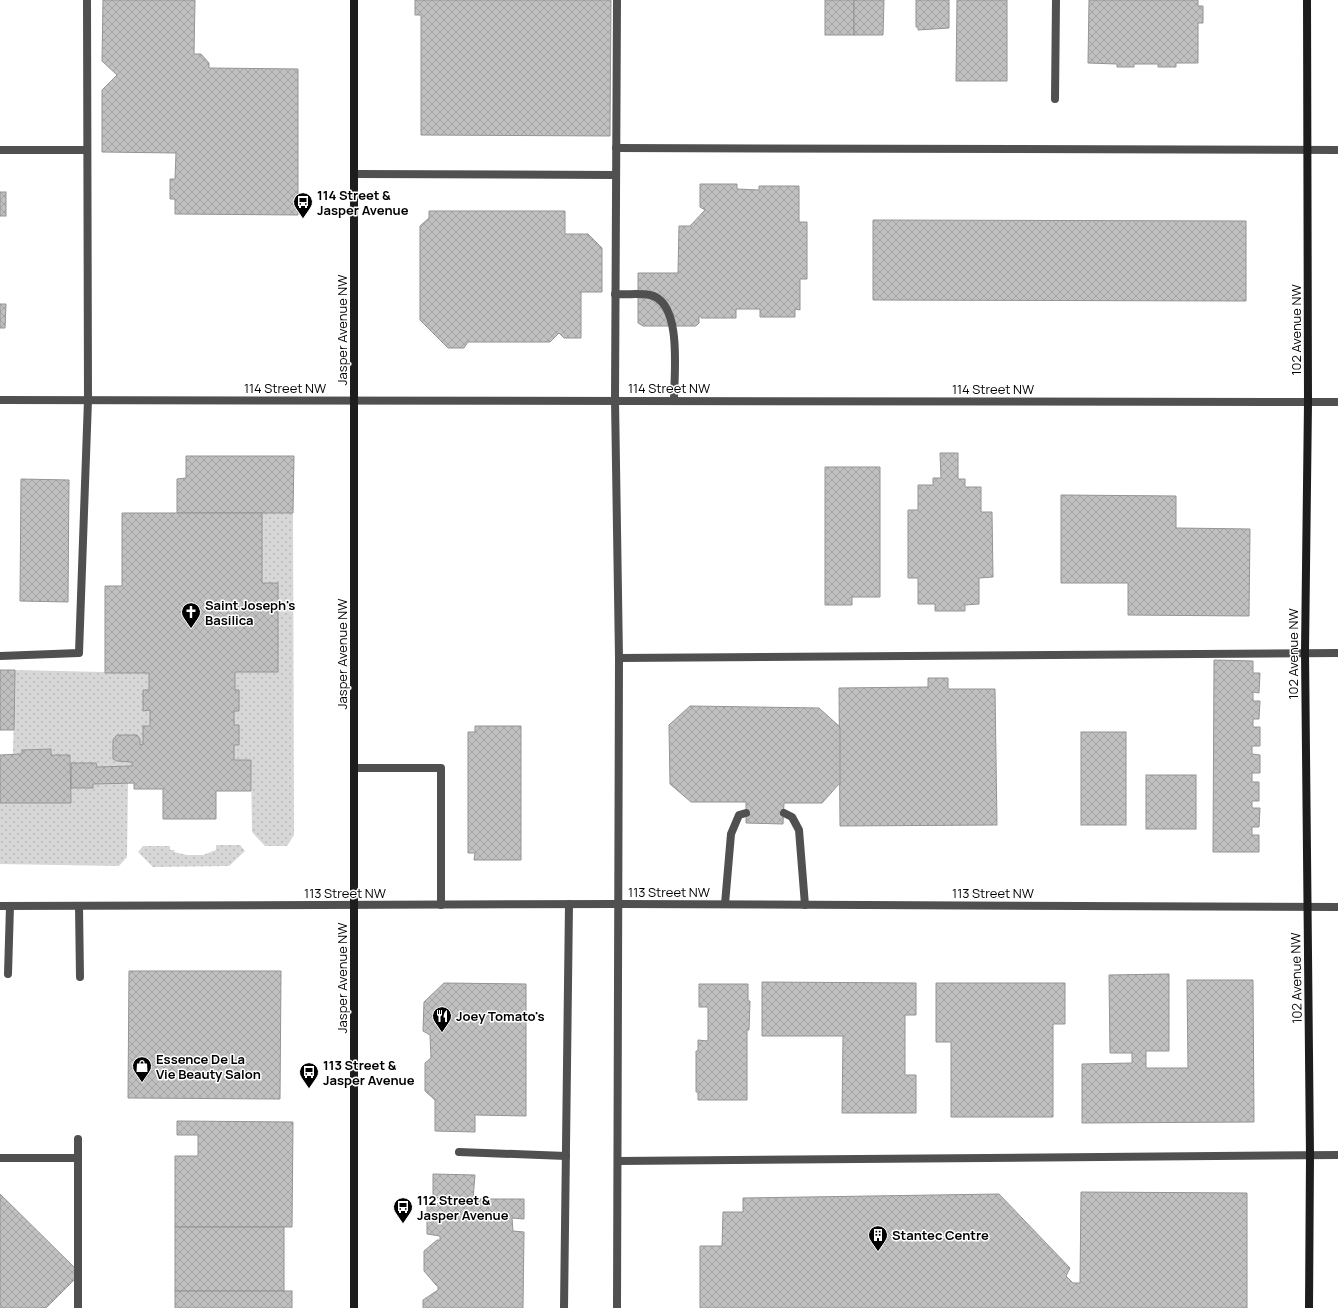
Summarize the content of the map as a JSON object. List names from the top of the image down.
{
  "streets": {
    "street": [
      "Jasper Avenue NW",
      "102 Avenue NW",
      "114 Street NW",
      "113 Street NW"
    ]
  },
  "crossings": [
    ["Jasper Avenue NW", "114 Street NW"],
    ["Jasper Avenue NW", "113 Street NW"],
    ["102 Avenue NW", "114 Street NW"],
    ["102 Avenue NW", "113 Street NW"]
  ],
  "places": {
    "bus stop": ["114 Street & Jasper Avenue", "113 Street & Jasper Avenue", "112 Street & Jasper Avenue"],
    "church": ["Saint Joseph's Basilica"],
    "restaurant": ["Joey Tomato's"],
    "shop": ["Essence De La Vie Beauty Salon"],
    "building": ["Stantec Centre"]
  }
}
